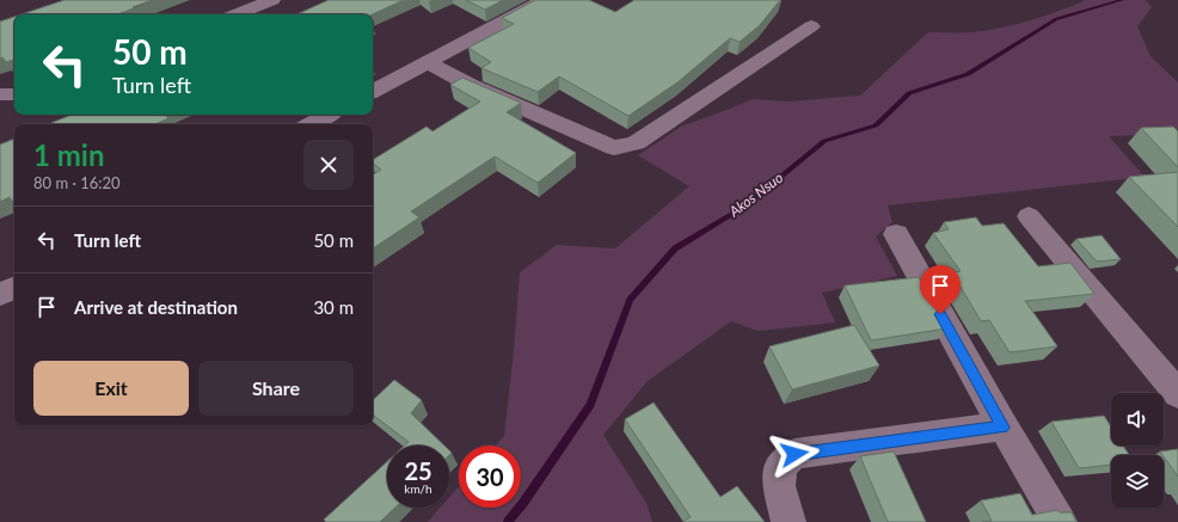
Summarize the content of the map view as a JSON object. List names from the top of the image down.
{
  "water": ["Akos Nsuo"],
  "page": {
    "turn": ["50 m", "Turn left"],
    "heading": ["1 min", "80 m · 16:20"],
    "list": [
      {
        "name": "Turn left",
        "value": "50 m"
      },
      {
        "name": "Arrive at destination",
        "value": "30 m"
      }
    ],
    "buttons": ["Exit", "Share"],
    "speed": "25 km/h",
    "limit": "30"
  }
}
